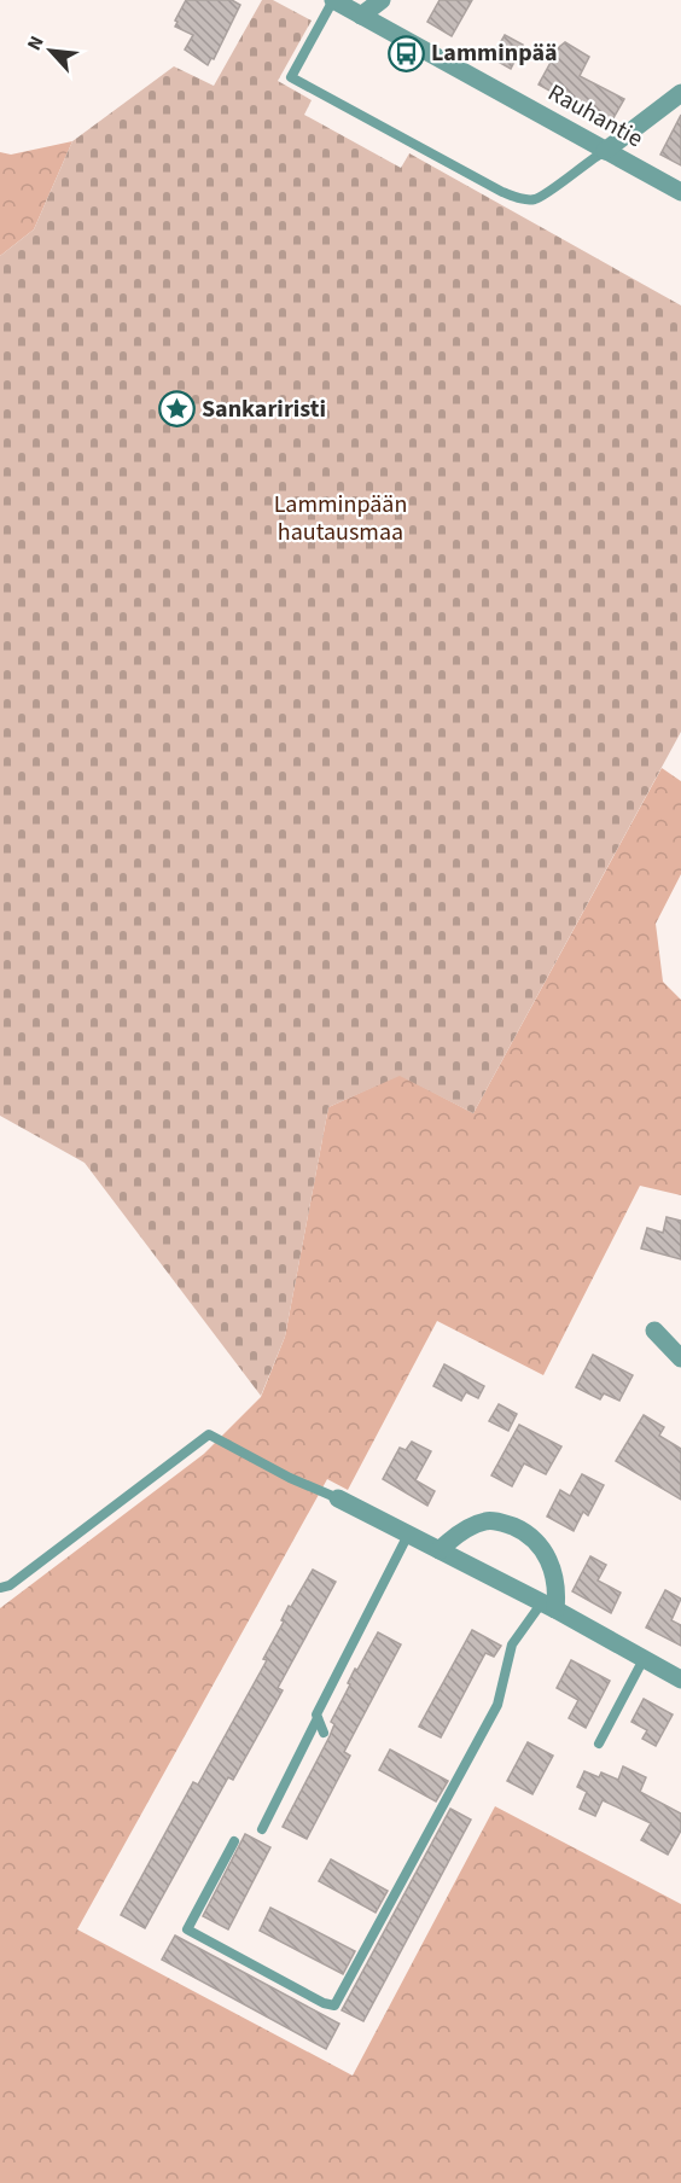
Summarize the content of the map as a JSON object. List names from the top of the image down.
{
  "streets": {
    "street": ["Rauhantie"]
  },
  "parks": ["Lamminpään hautausmaa"],
  "places": {
    "bus stop": ["Lamminpää"],
    "place": ["Sankariristi"]
  },
  "north": "top left"
}
